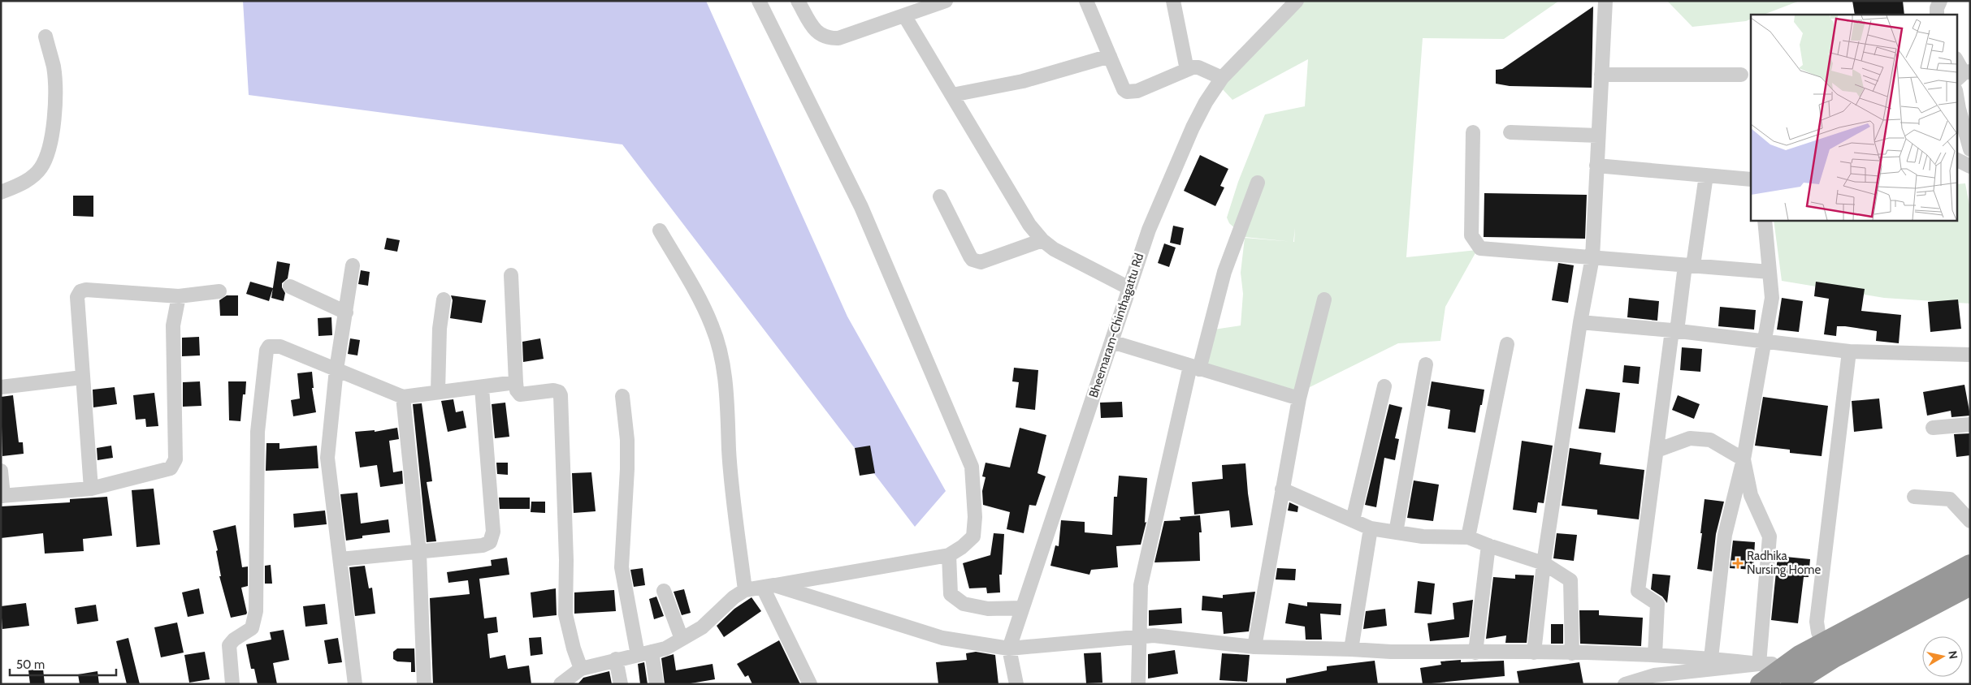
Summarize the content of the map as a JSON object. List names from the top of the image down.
{
  "streets": {
    "street": ["Bheemaram-Chinthagattu Rd"]
  },
  "places": {
    "health": ["Radhika Nursing Home"]
  },
  "scale_bar": "50 m",
  "north": "right"
}
